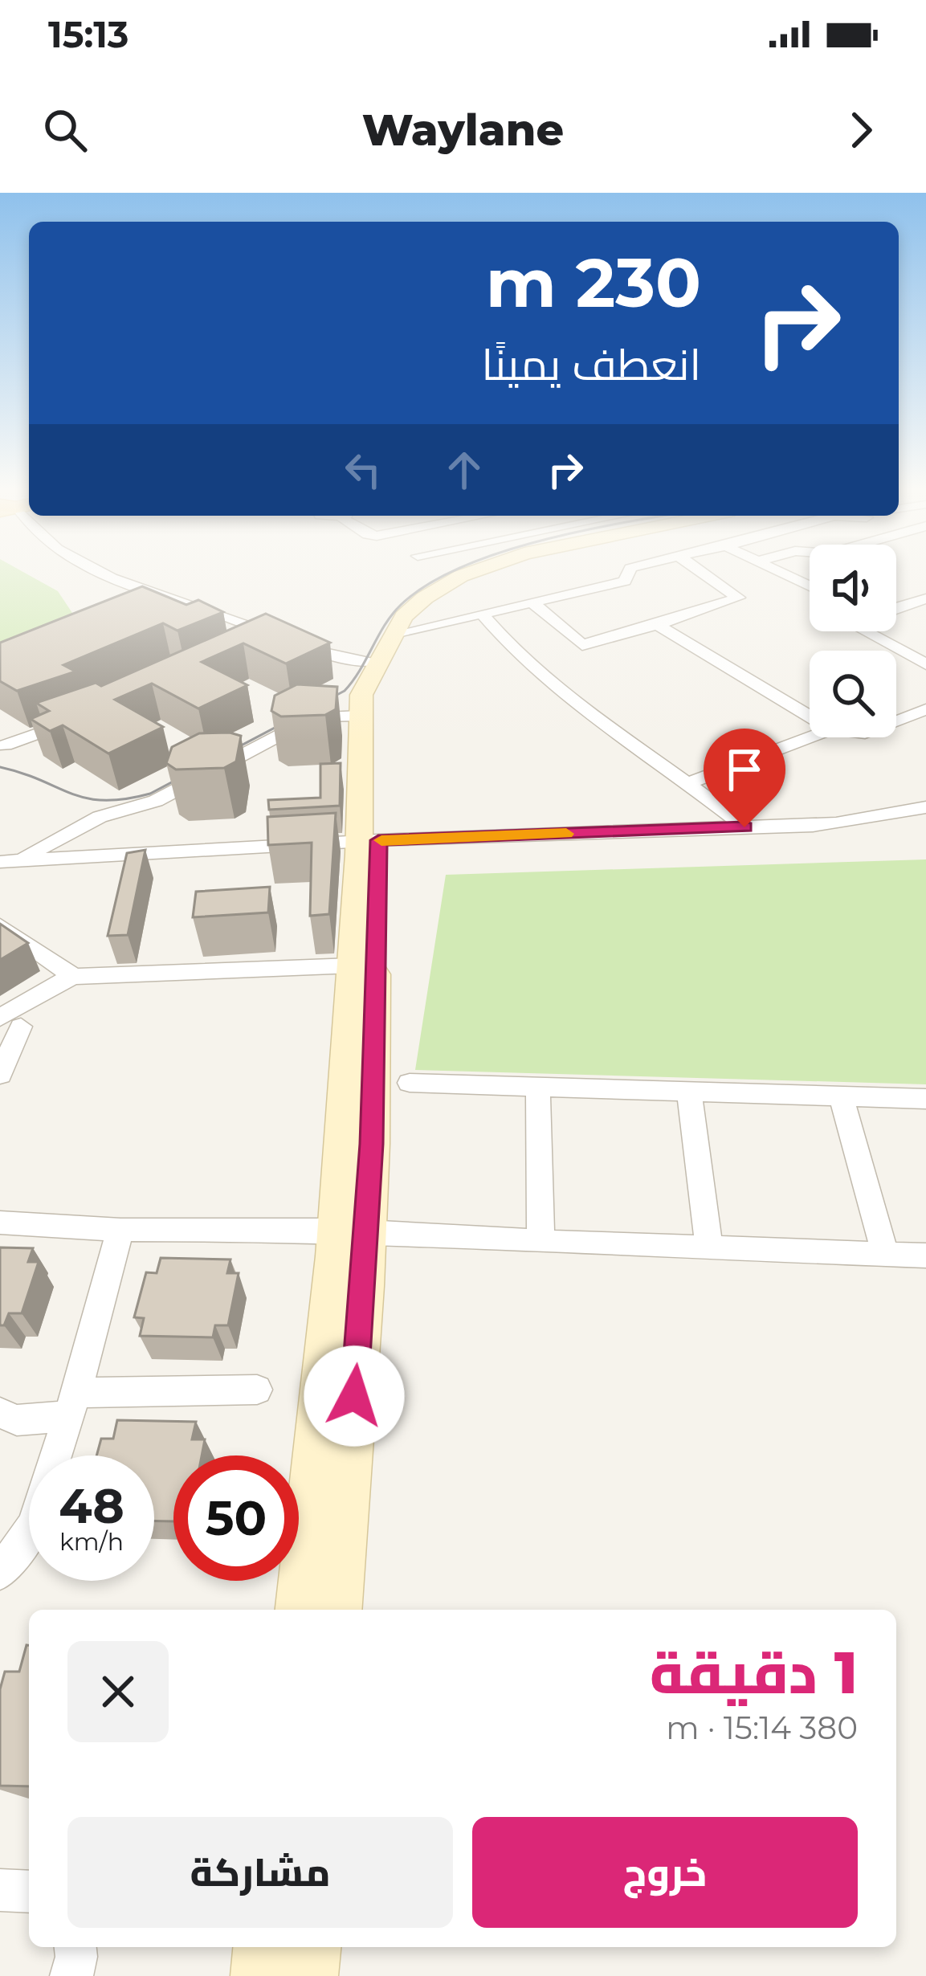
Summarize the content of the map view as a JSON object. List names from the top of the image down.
{
  "page": {
    "status": "15:13",
    "header": "Waylane",
    "turn": ["230 m", "انعطف يمينًا"],
    "speed": "48 km/h",
    "limit": "50",
    "heading": ["1 دقيقة", "380 m · 15:14"],
    "buttons": ["خروج", "مشاركة"]
  }
}
